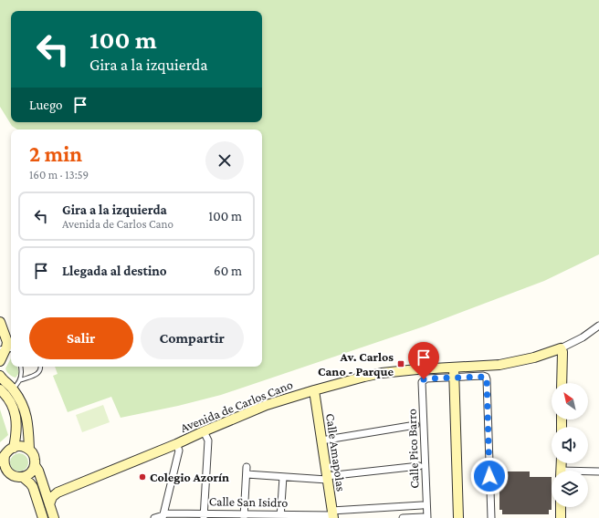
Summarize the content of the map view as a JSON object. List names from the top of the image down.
{
  "streets": {
    "street": [
      "Avenida de Carlos Cano",
      "Calle Pico Barro",
      "Calle Amapolas",
      "Calle San Isidro"
    ]
  },
  "crossings": [
    ["Avenida de Carlos Cano", "Calle Pico Barro"],
    ["Avenida de Carlos Cano", "Calle Amapolas"],
    ["Calle Amapolas", "Calle San Isidro"]
  ],
  "places": {
    "transit": ["Av. Carlos Cano - Parque"],
    "other": ["Colegio Azorín"]
  },
  "north": "top left",
  "page": {
    "turn": ["100 m", "Gira a la izquierda"],
    "then": "Luego",
    "heading": ["2 min", "160 m · 13:59"],
    "list": [
      {
        "name": "Gira a la izquierda",
        "note": "Avenida de Carlos Cano",
        "value": "100 m"
      },
      {
        "name": "Llegada al destino",
        "value": "60 m"
      }
    ],
    "buttons": ["Salir", "Compartir"]
  }
}
